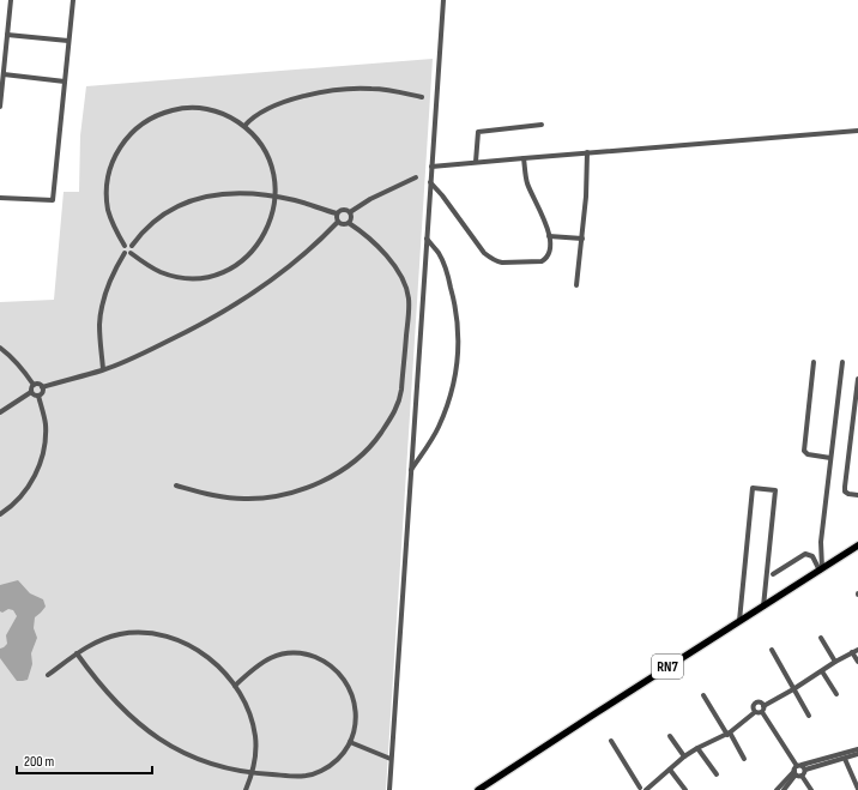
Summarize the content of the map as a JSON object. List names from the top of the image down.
{
  "streets": {
    "main road": ["RN7"]
  },
  "scale_bar": "200 m"
}
